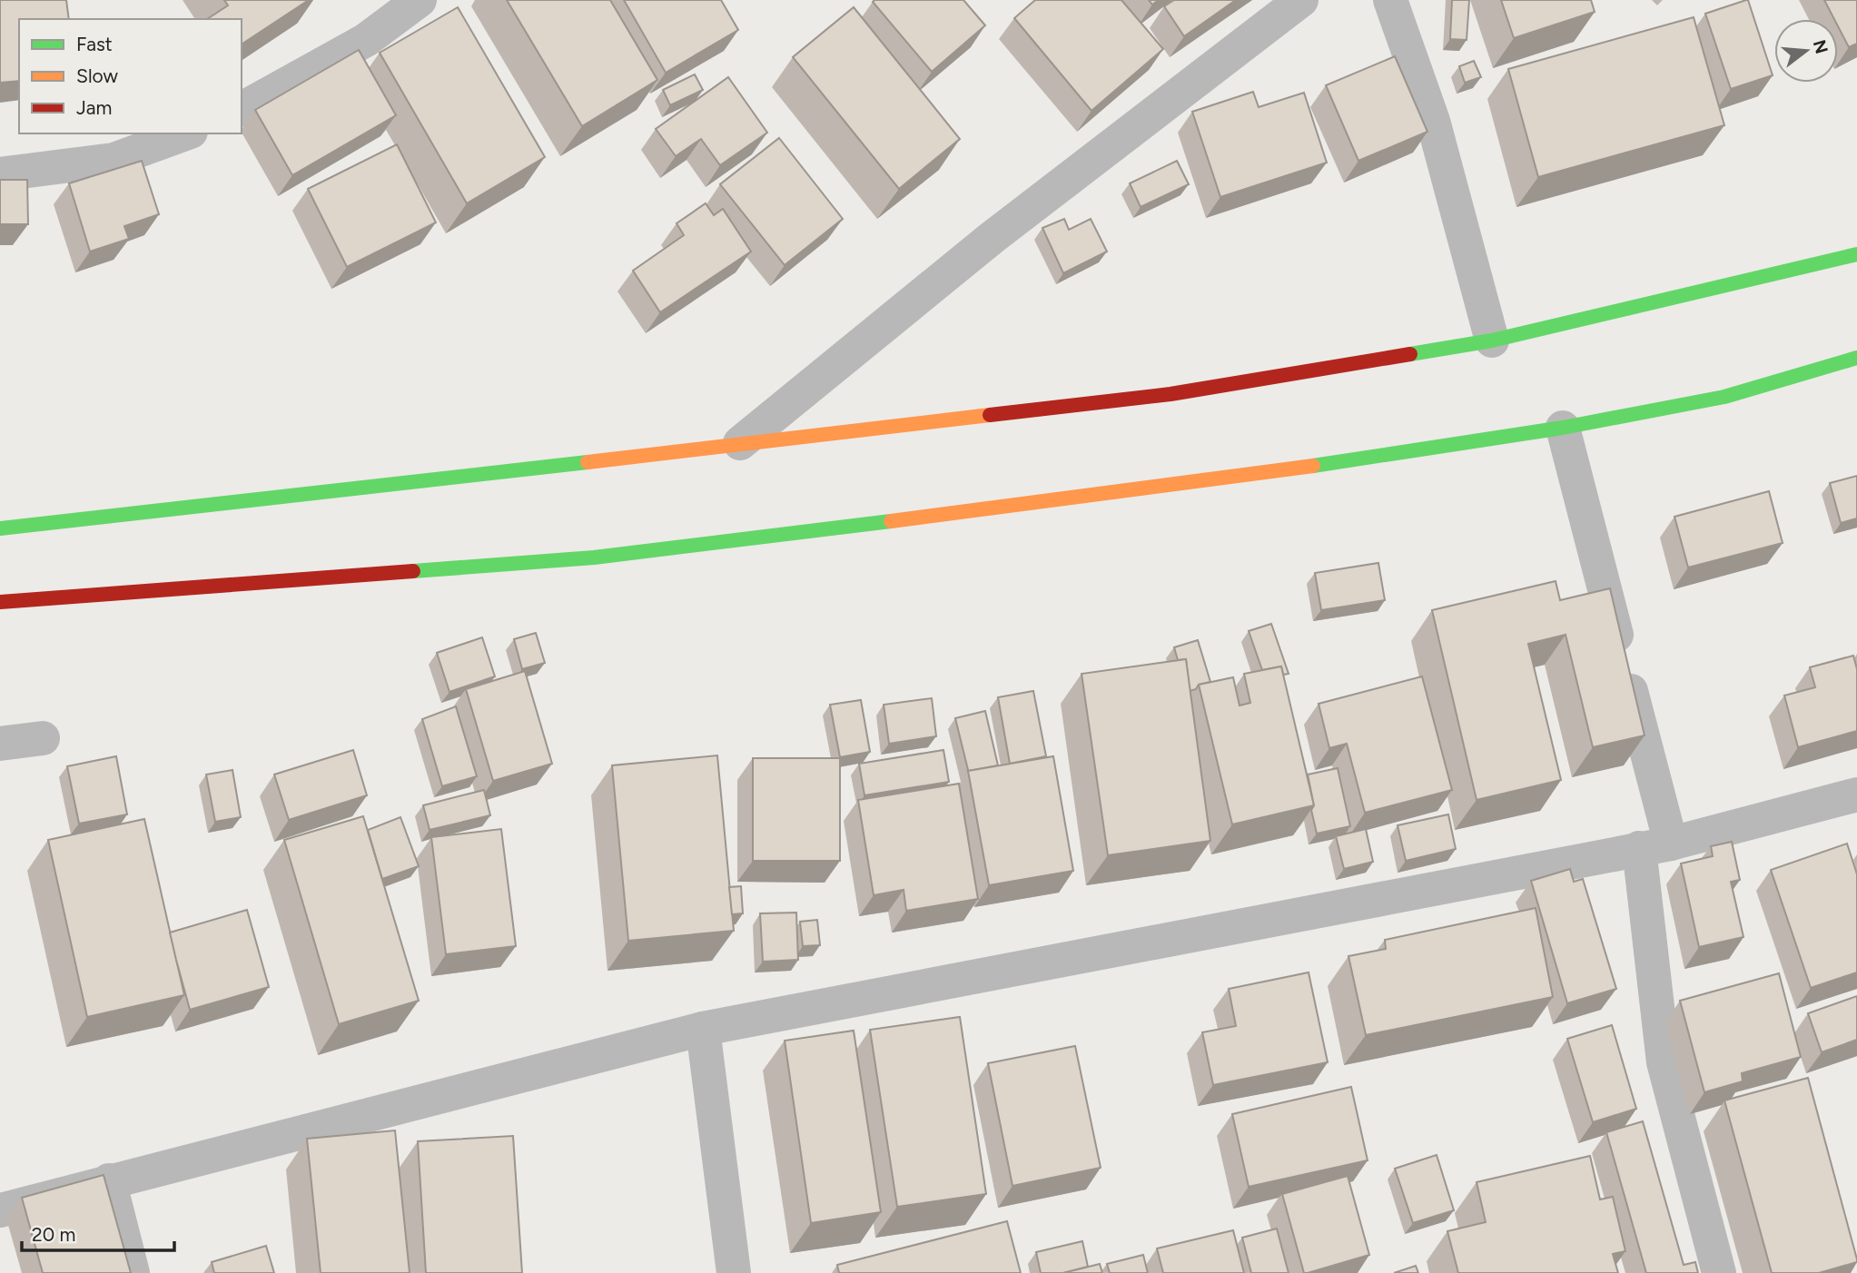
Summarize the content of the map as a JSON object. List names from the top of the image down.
{
  "legend": ["Fast", "Slow", "Jam"],
  "scale_bar": "20 m",
  "north": "right"
}
